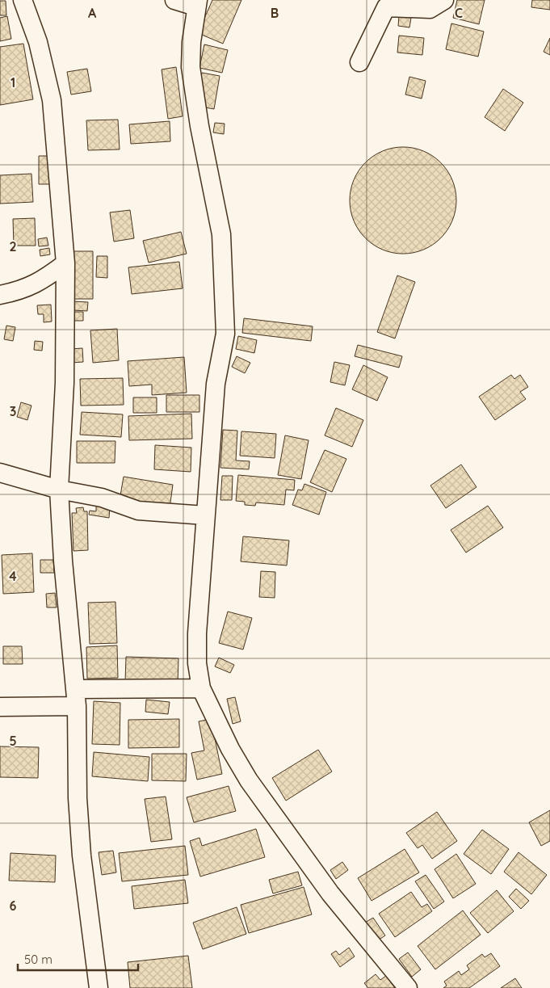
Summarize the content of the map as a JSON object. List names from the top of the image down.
{
  "scale_bar": "50 m",
  "grid": {
    "columns": ["A", "B", "C"],
    "rows": [
      "1",
      "2",
      "3",
      "4",
      "5",
      "6"
    ]
  }
}
